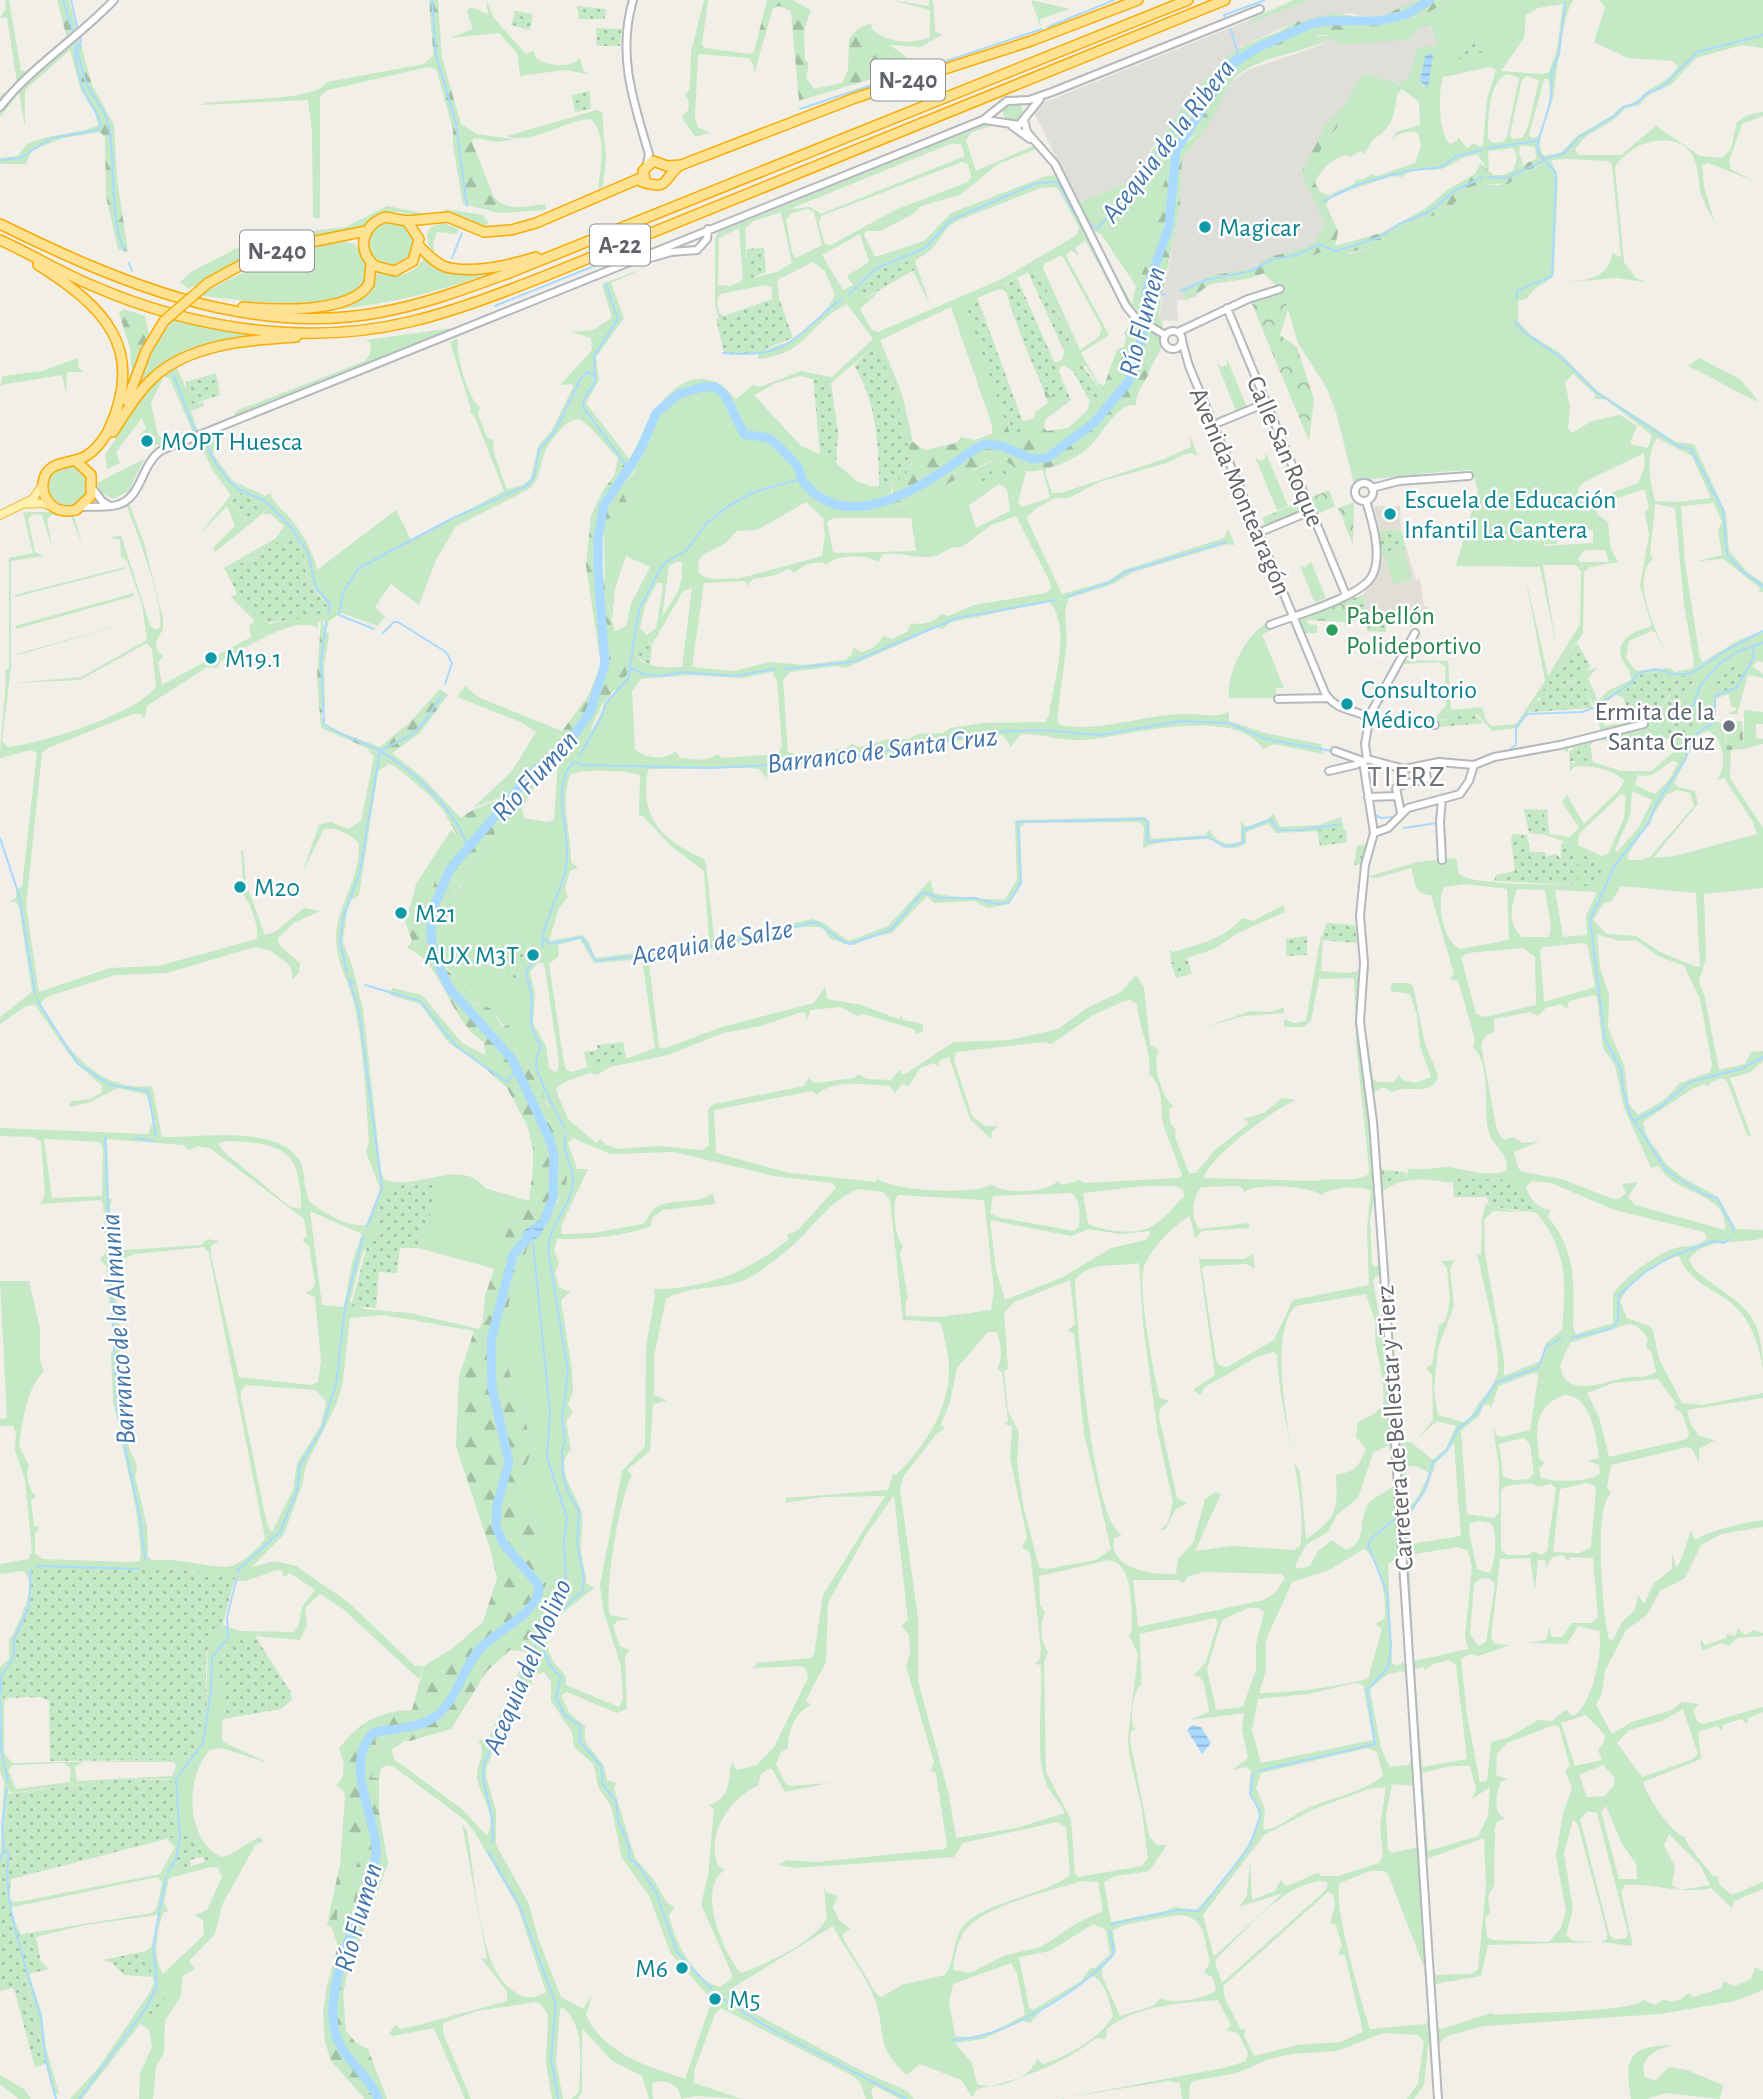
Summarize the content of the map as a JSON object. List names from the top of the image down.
{
  "streets": {
    "highway": ["N-240", "A-22"],
    "street": ["Calle San Roque", "Avenida Montearagón", "Carretera de Bellestar y Tierz"]
  },
  "districts": ["TIERZ"],
  "water": [
    "Acequia de la Ribera",
    "Río Flumen",
    "Barranco de Santa Cruz",
    "Acequia de Salze",
    "Barranco de la Almunia",
    "Acequia del Molino"
  ],
  "places": [
    "Magicar",
    "MOPT Huesca",
    "Escuela de Educación Infantil La Cantera",
    "Pabellón Polideportivo",
    "M19.1",
    "Consultorio Médico",
    "Ermita de la Santa Cruz",
    "M20",
    "M21",
    "AUX M3T",
    "M6",
    "M5"
  ]
}
